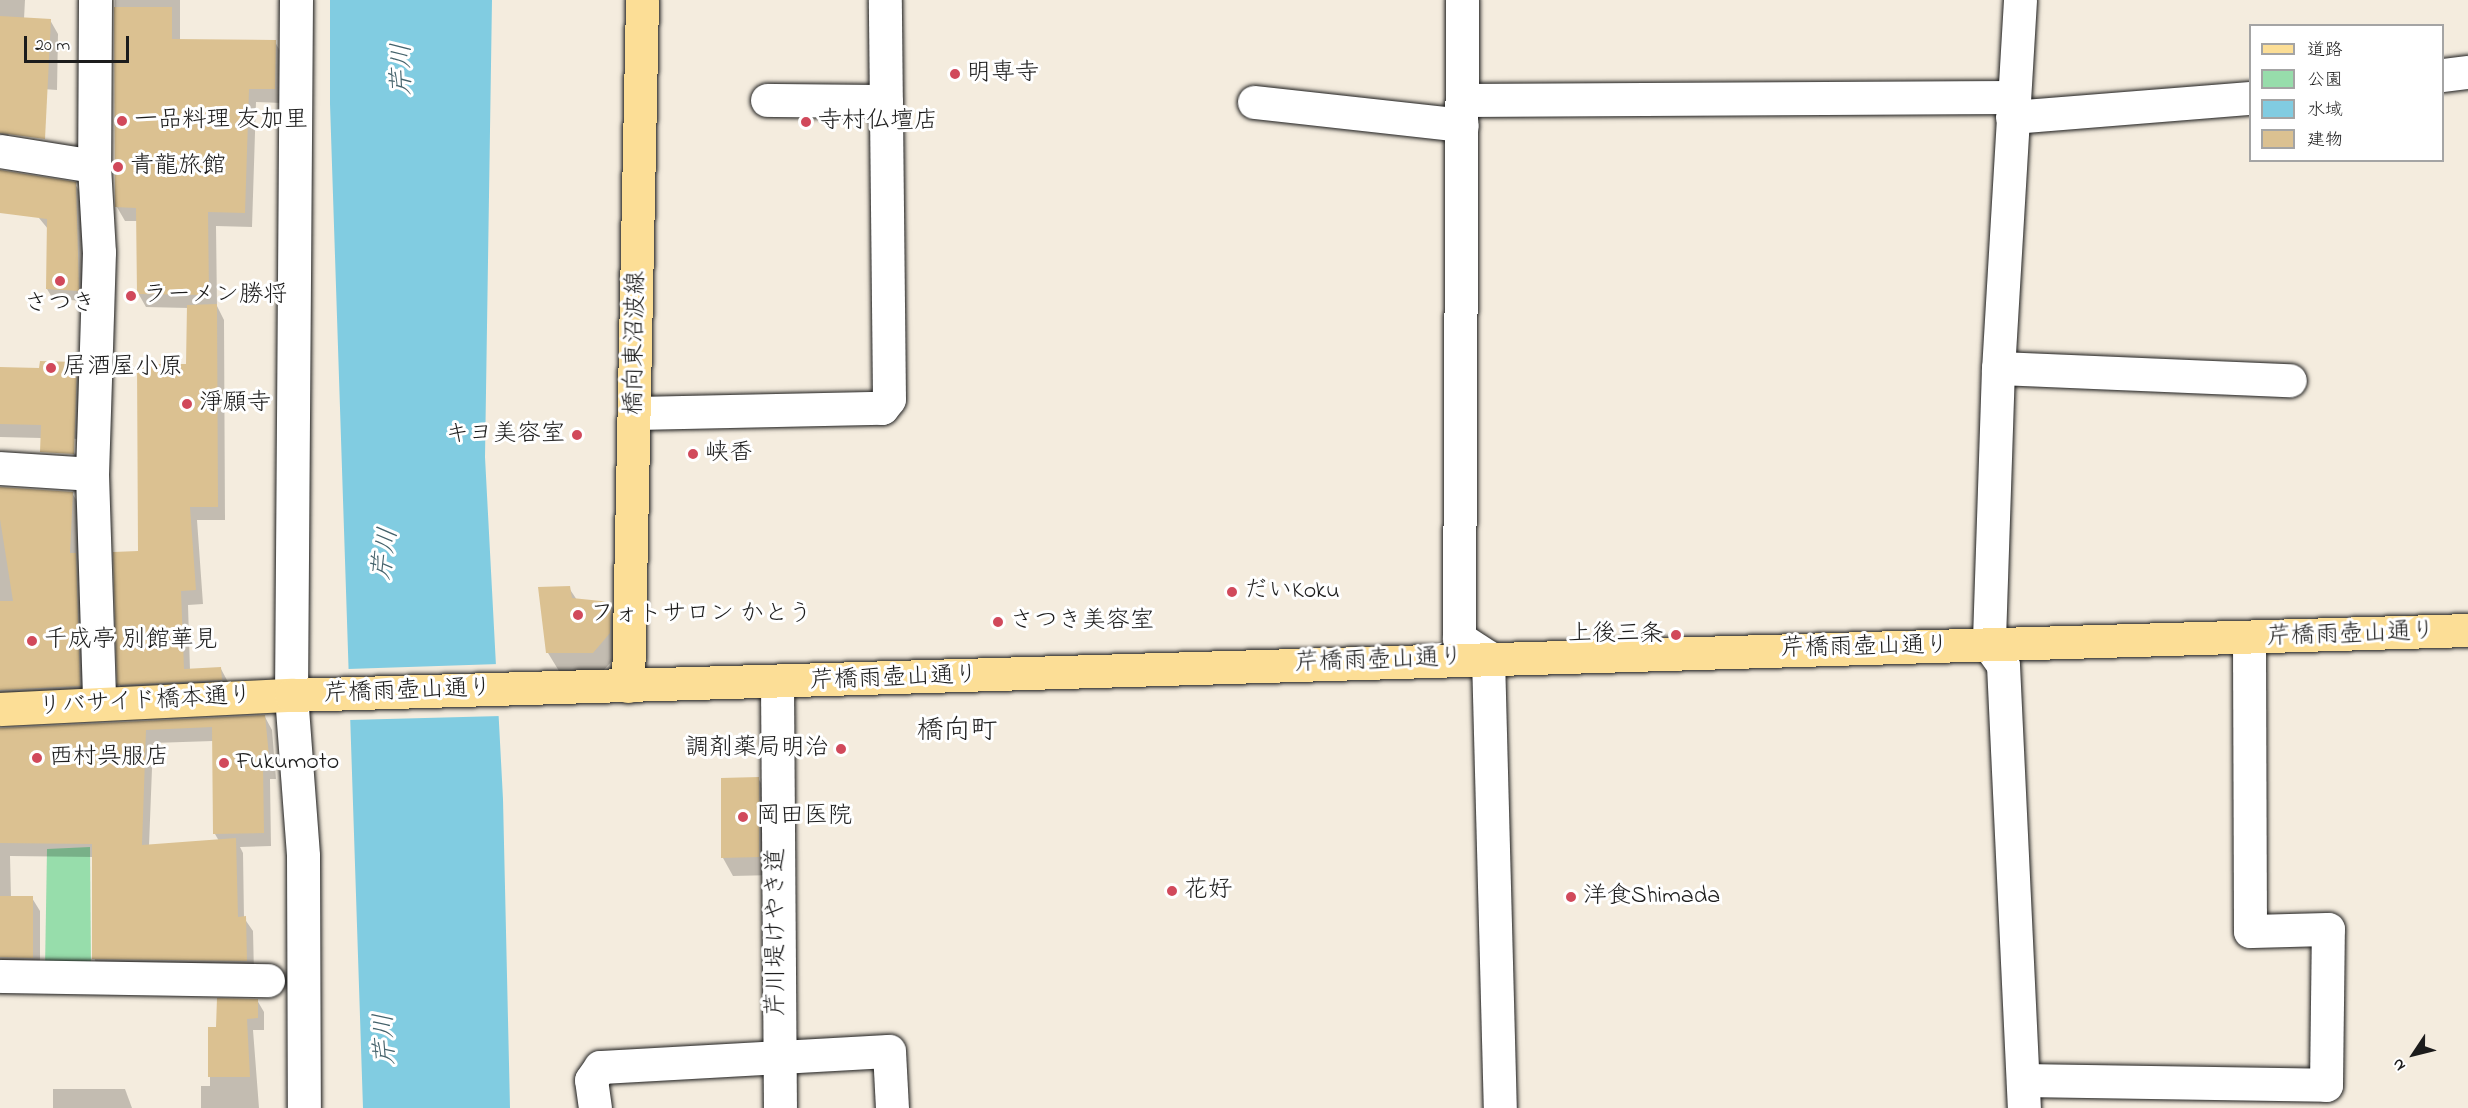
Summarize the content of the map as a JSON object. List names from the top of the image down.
{
  "streets": {
    "main road": ["橋向東沼波線", "芹橋雨壺山通り", "リバサイド橋本通り"],
    "street": ["芹川堤けやき道"]
  },
  "crossings": [
    ["橋向東沼波線", "芹橋雨壺山通り"],
    ["芹橋雨壺山通り", "リバサイド橋本通り"],
    ["芹橋雨壺山通り", "芹川堤けやき道"]
  ],
  "districts": ["橋向町"],
  "water": ["芹川"],
  "places": [
    "明専寺",
    "一品料理 友加里",
    "寺村仏壇店",
    "青龍旅館",
    "さつき",
    "ラーメン勝将",
    "居酒屋小原",
    "淨願寺",
    "キヨ美容室",
    "峡香",
    "だいKoku",
    "フォトサロン かとう",
    "さつき美容室",
    "上後三条",
    "千成亭 別館華見",
    "調剤薬局明治",
    "西村呉服店",
    "Fukumoto",
    "岡田医院",
    "花好",
    "洋食Shimada"
  ],
  "legend": [
    "道路",
    "公園",
    "水域",
    "建物"
  ],
  "scale_bar": "20 m",
  "north": "bottom left"
}
